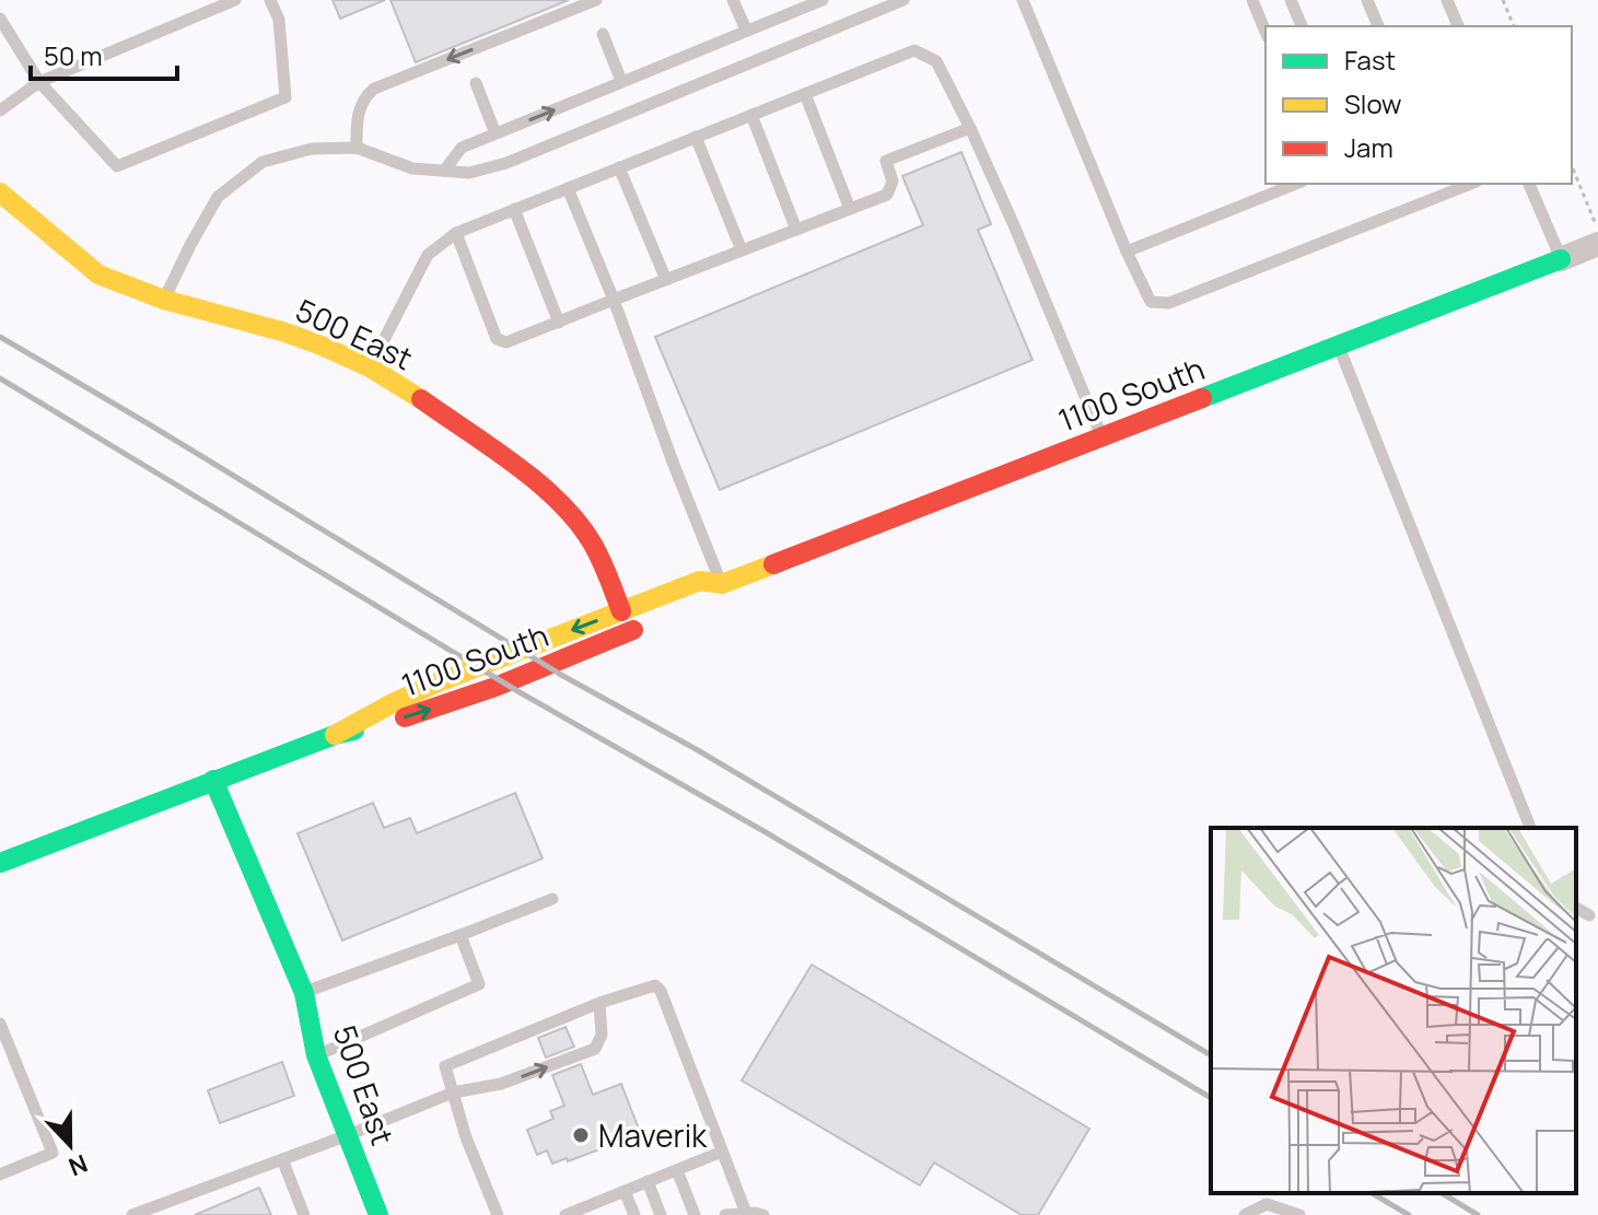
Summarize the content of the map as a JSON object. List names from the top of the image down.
{
  "streets": {
    "street": ["500 East", "1100 South"]
  },
  "crossings": [
    ["500 East", "1100 South"]
  ],
  "places": ["Maverik"],
  "legend": ["Fast", "Slow", "Jam"],
  "scale_bar": "50 m",
  "north": "bottom"
}
